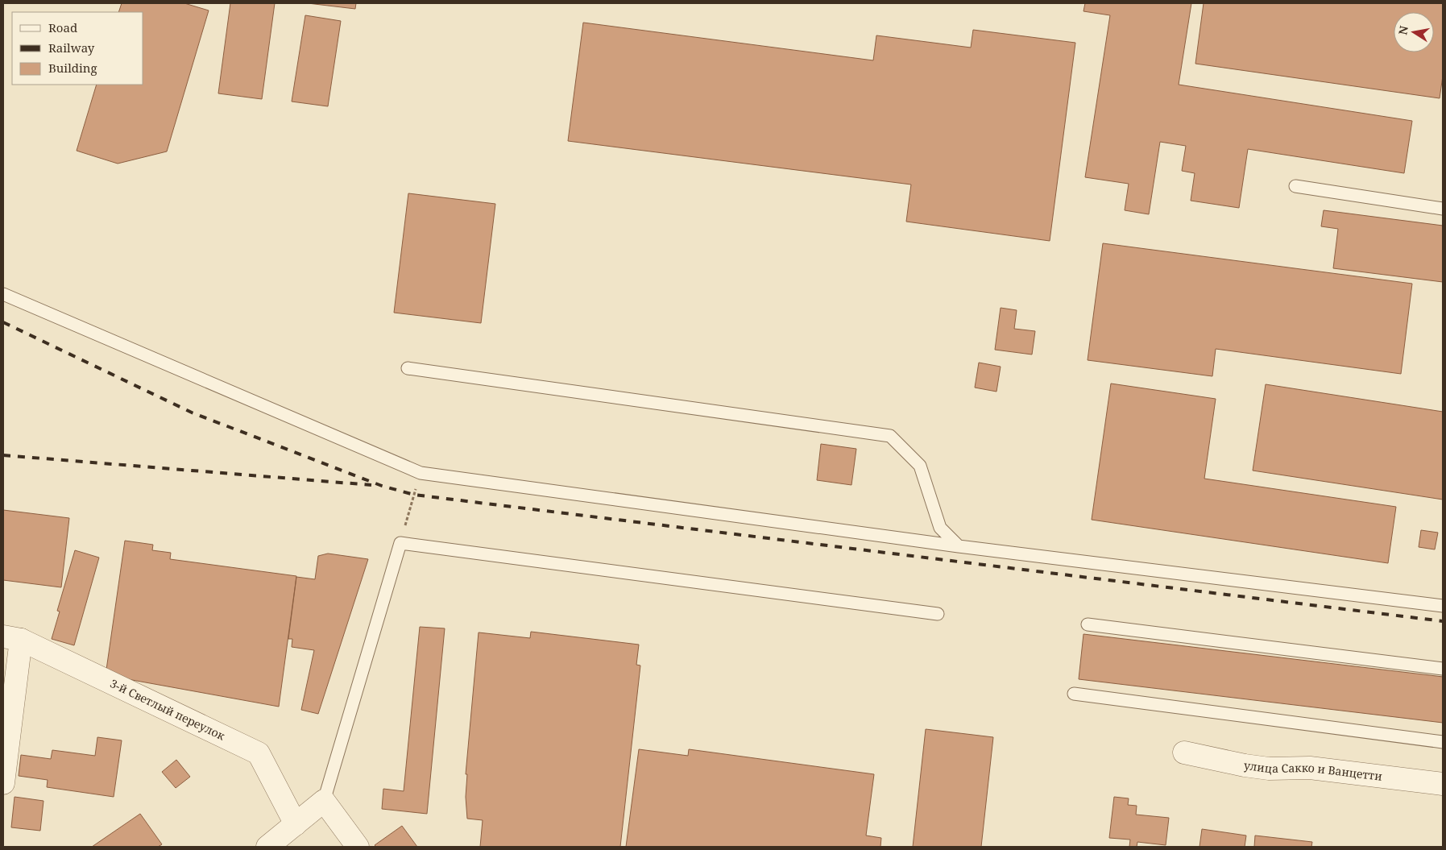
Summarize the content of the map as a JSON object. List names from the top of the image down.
{
  "streets": {
    "street": ["3-й Светлый переулок", "улица Сакко и Ванцетти"]
  },
  "legend": ["Road", "Railway", "Building"],
  "north": "left"
}
